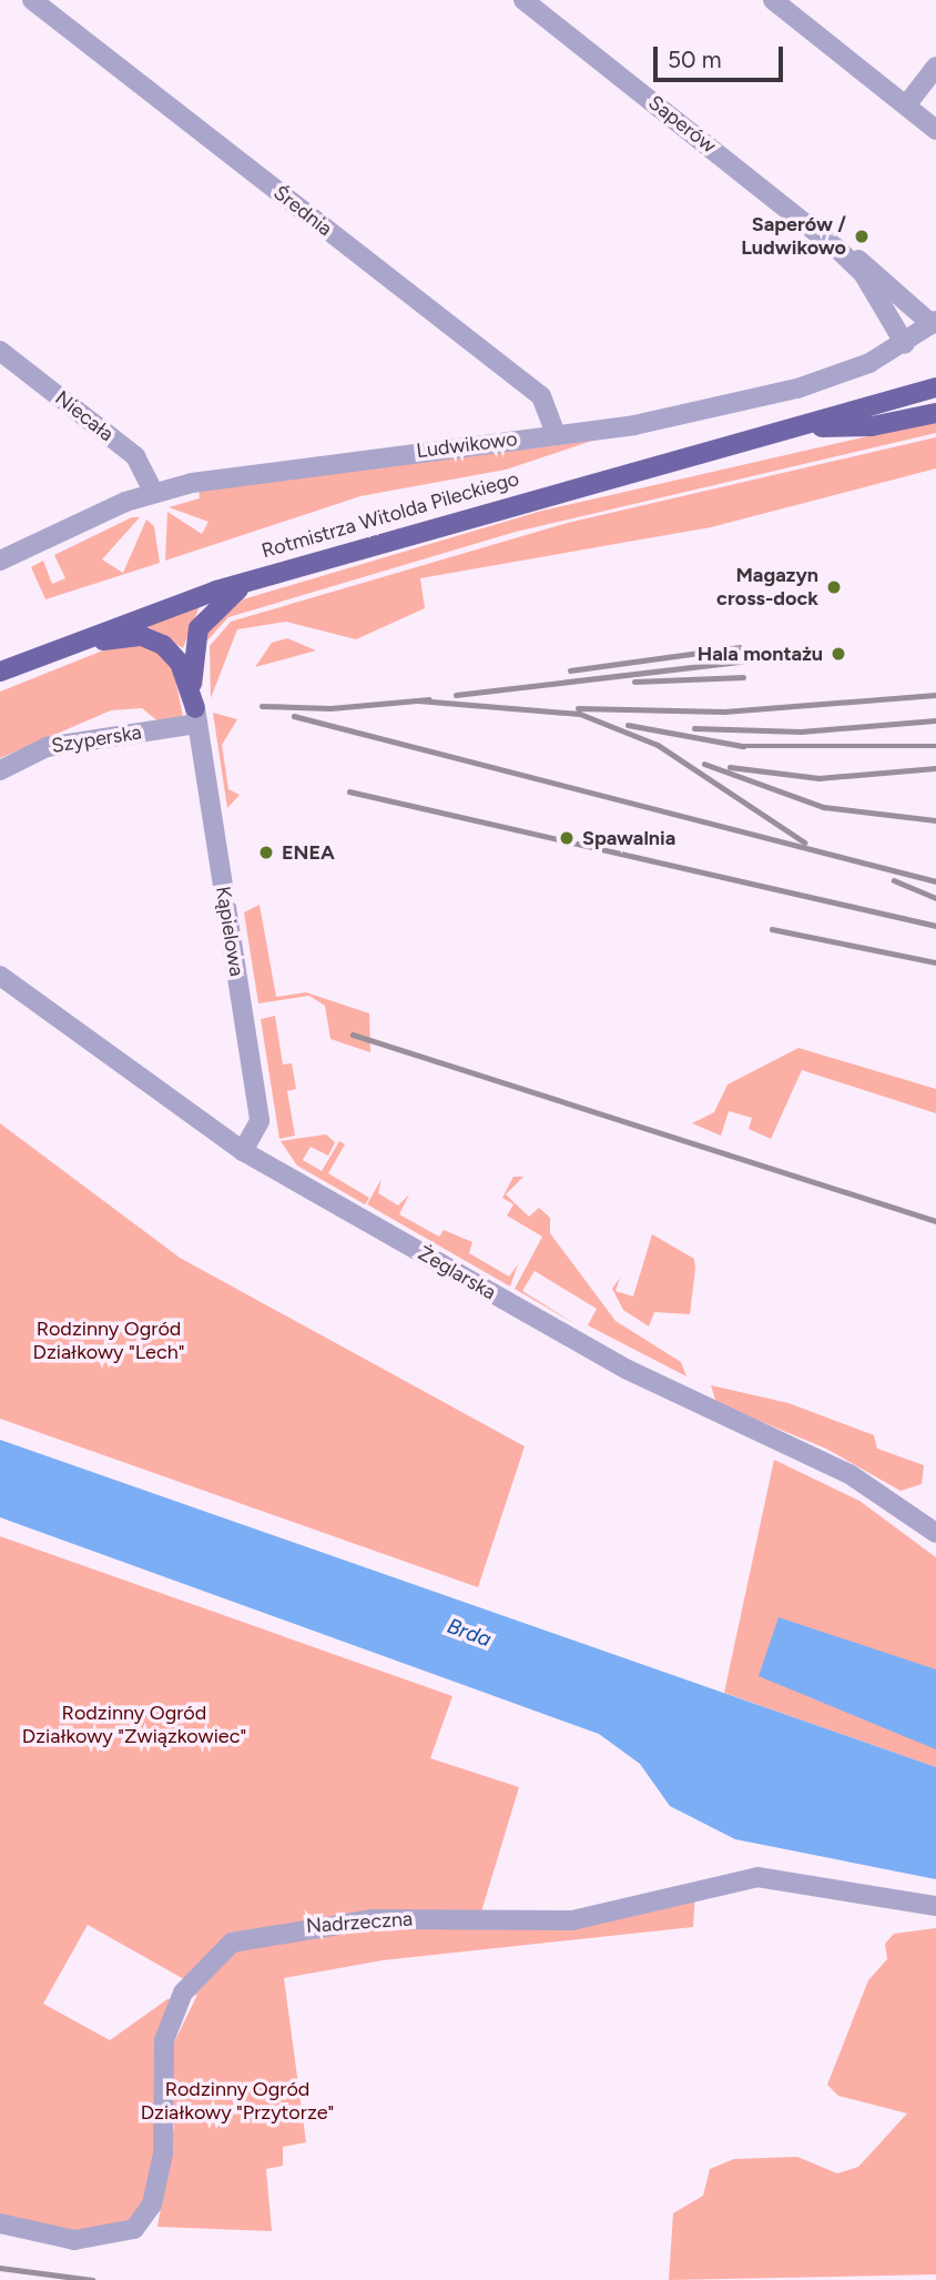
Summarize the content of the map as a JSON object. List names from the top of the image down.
{
  "streets": {
    "main road": ["Rotmistrza Witolda Pileckiego"],
    "street": [
      "Saperów",
      "Średnia",
      "Niecała",
      "Ludwikowo",
      "Szyperska",
      "Kąpielowa",
      "Żeglarska",
      "Nadrzeczna"
    ]
  },
  "crossings": [
    ["Saperów", "Ludwikowo"],
    ["Średnia", "Ludwikowo"],
    ["Niecała", "Ludwikowo"],
    ["Szyperska", "Kąpielowa"],
    ["Kąpielowa", "Żeglarska"]
  ],
  "water": ["Brda"],
  "parks": ["Rodzinny Ogród Działkowy \"Lech\"", "Rodzinny Ogród Działkowy \"Związkowiec\"", "Rodzinny Ogród Działkowy \"Przytorze\""],
  "places": [
    "Saperów / Ludwikowo",
    "Magazyn cross-dock",
    "Hala montażu",
    "Spawalnia",
    "ENEA"
  ],
  "scale_bar": "50 m"
}
